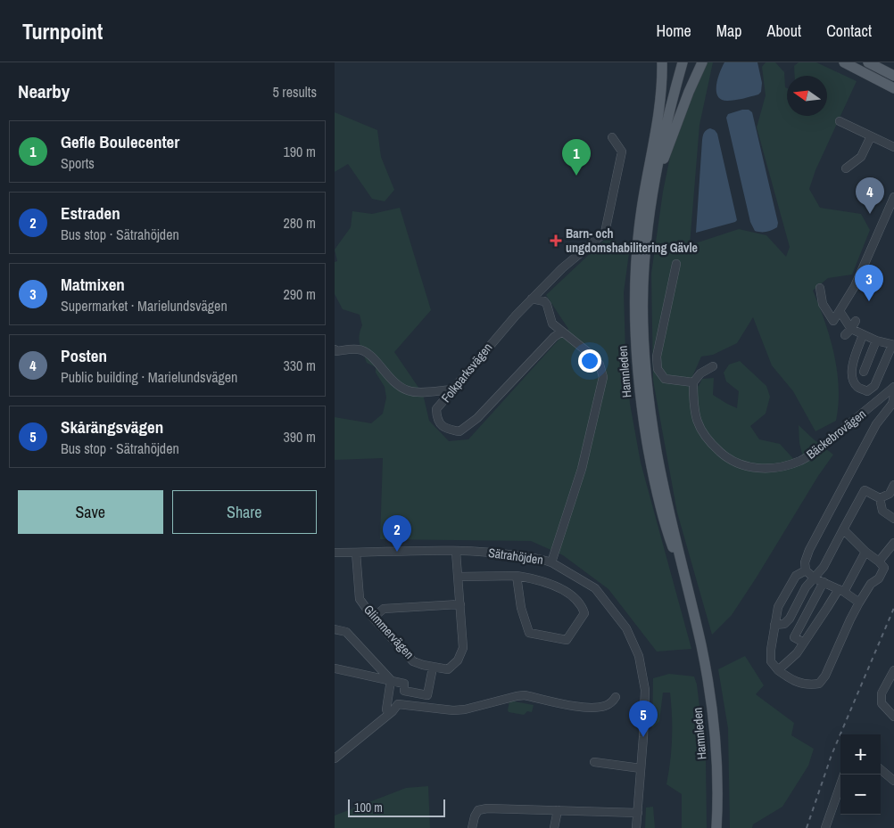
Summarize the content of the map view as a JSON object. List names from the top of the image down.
{
  "streets": {
    "main road": ["Hamnleden"],
    "street": [
      "Folkparksvägen",
      "Bäckebrovägen",
      "Sätrahöjden",
      "Glimmervägen"
    ]
  },
  "crossings": [
    ["Sätrahöjden", "Glimmervägen"]
  ],
  "places": {
    "health": ["Barn- och ungdomshabilitering Gävle"]
  },
  "scale_bar": "100 m",
  "north": "left",
  "page": {
    "header": "Turnpoint",
    "nav": [
      "Home",
      "Map",
      "About",
      "Contact"
    ],
    "heading": ["Nearby", "5 results"],
    "list": [
      {
        "mark": "1",
        "name": "Gefle Boulecenter",
        "note": "Sports",
        "value": "190 m"
      },
      {
        "mark": "2",
        "name": "Estraden",
        "note": "Bus stop · Sätrahöjden",
        "value": "280 m"
      },
      {
        "mark": "3",
        "name": "Matmixen",
        "note": "Supermarket · Marielundsvägen",
        "value": "290 m"
      },
      {
        "mark": "4",
        "name": "Posten",
        "note": "Public building · Marielundsvägen",
        "value": "330 m"
      },
      {
        "mark": "5",
        "name": "Skårängsvägen",
        "note": "Bus stop · Sätrahöjden",
        "value": "390 m"
      }
    ],
    "pins": [
      "1",
      "4",
      "3",
      "2",
      "5"
    ],
    "buttons": ["Save", "Share"],
    "map_buttons": ["+", "−"],
    "scale": "100 m"
  }
}
